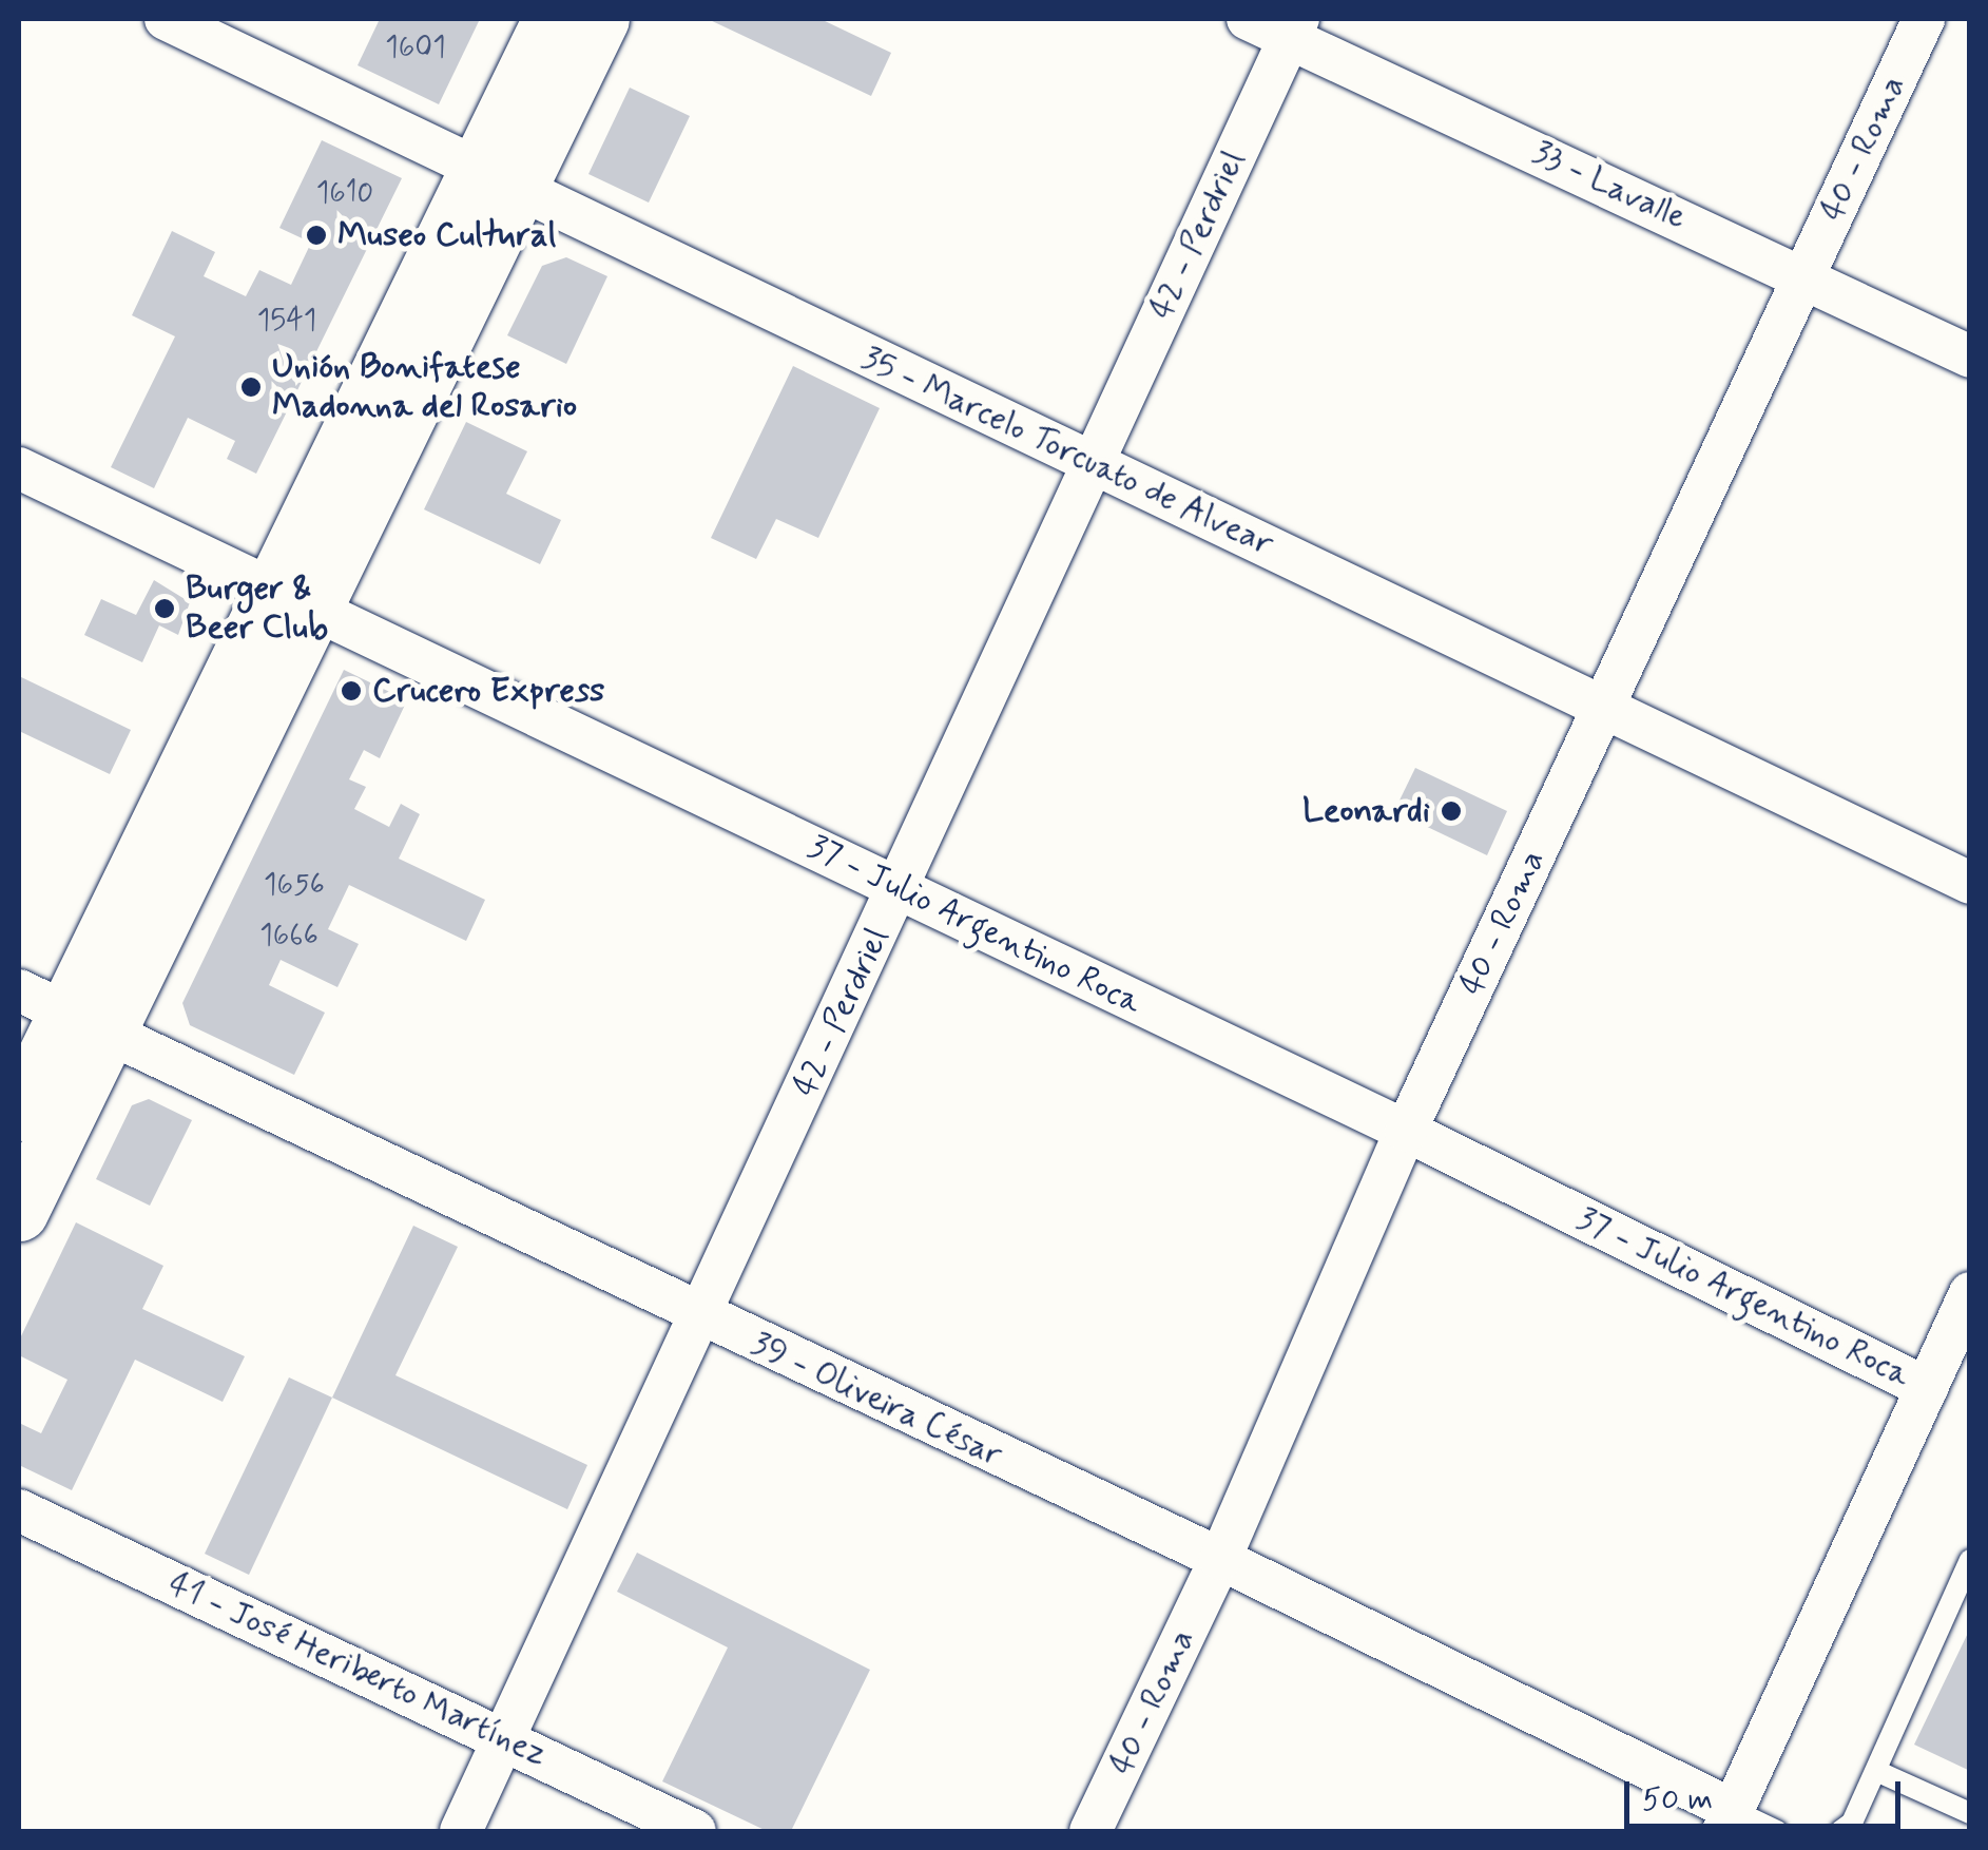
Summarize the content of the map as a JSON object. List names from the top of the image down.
{
  "streets": {
    "street": [
      "40 - Roma",
      "33 - Lavalle",
      "42 - Perdriel",
      "35 - Marcelo Torcuato de Alvear",
      "37 - Julio Argentino Roca",
      "39 - Oliveira César",
      "41 - José Heriberto Martínez"
    ]
  },
  "crossings": [
    ["40 - Roma", "33 - Lavalle"],
    ["40 - Roma", "35 - Marcelo Torcuato de Alvear"],
    ["40 - Roma", "37 - Julio Argentino Roca"],
    ["40 - Roma", "39 - Oliveira César"],
    ["33 - Lavalle", "42 - Perdriel"],
    ["42 - Perdriel", "35 - Marcelo Torcuato de Alvear"],
    ["42 - Perdriel", "37 - Julio Argentino Roca"],
    ["42 - Perdriel", "39 - Oliveira César"],
    ["42 - Perdriel", "41 - José Heriberto Martínez"]
  ],
  "places": [
    "Museo Cultural",
    "Unión Bonifatese Madonna del Rosario",
    "Burger & Beer Club",
    "Crucero Express",
    "Leonardi"
  ],
  "house_numbers": [
    "1601",
    "1610",
    "1541",
    "1656",
    "1666"
  ],
  "scale_bar": "50 m"
}
